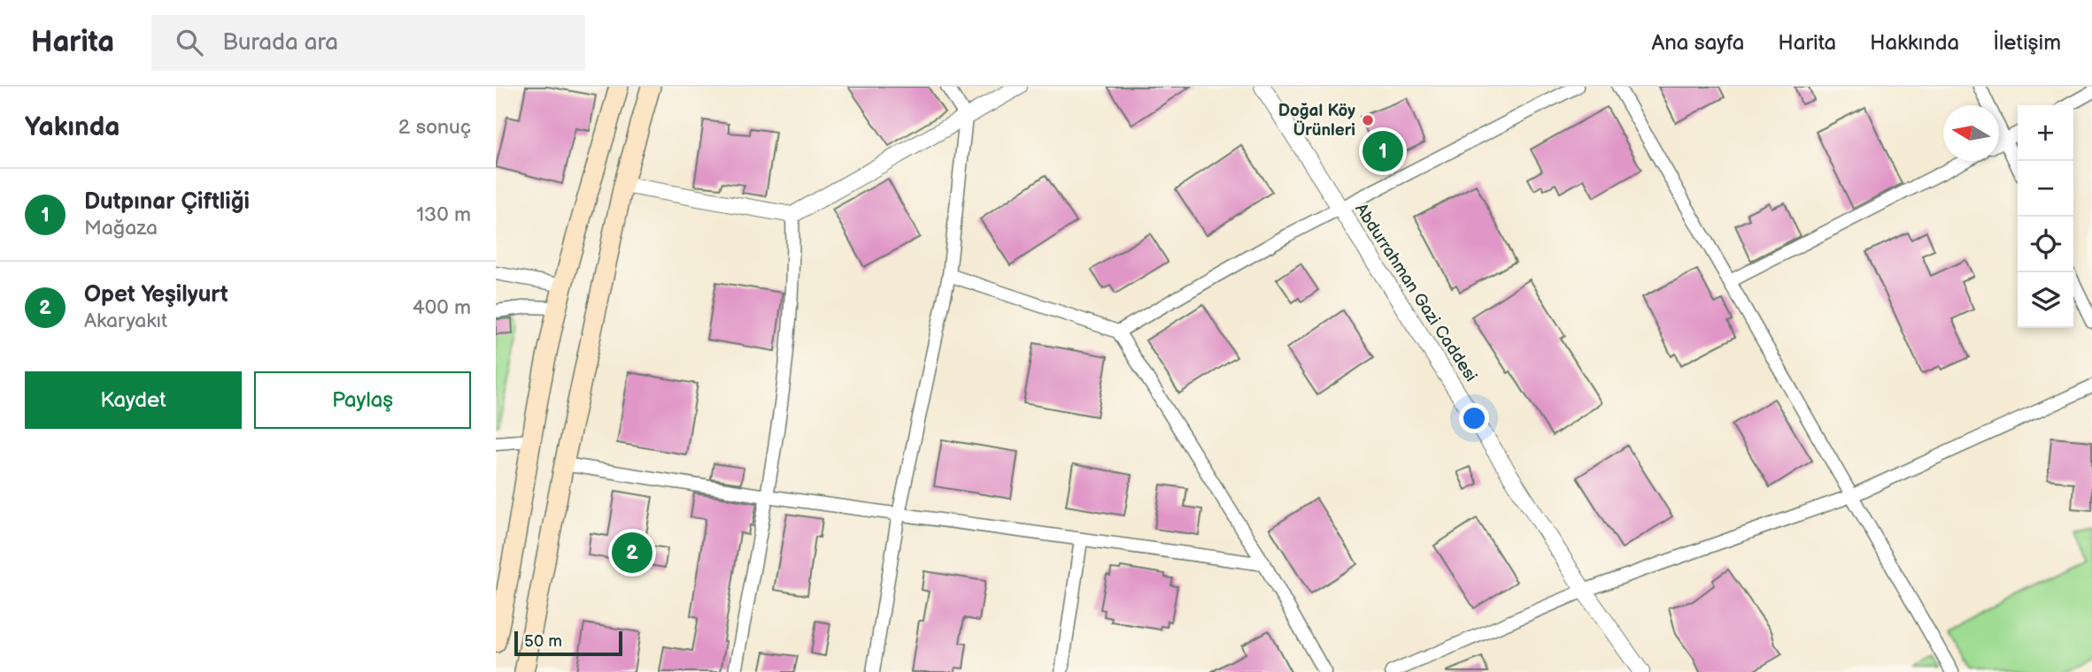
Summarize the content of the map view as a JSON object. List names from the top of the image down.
{
  "streets": {
    "street": ["Abdurrahman Gazi Caddesi"]
  },
  "places": ["Doğal Köy Ürünleri"],
  "scale_bar": "50 m",
  "north": "left",
  "page": {
    "header": "Harita",
    "search": "Burada ara",
    "nav": [
      "Ana sayfa",
      "Harita",
      "Hakkında",
      "İletişim"
    ],
    "heading": ["Yakında", "2 sonuç"],
    "map_buttons": ["+", "−"],
    "pins": ["1", "2"],
    "list": [
      {
        "mark": "1",
        "name": "Dutpınar Çiftliği",
        "note": "Mağaza",
        "value": "130 m"
      },
      {
        "mark": "2",
        "name": "Opet Yeşilyurt",
        "note": "Akaryakıt",
        "value": "400 m"
      }
    ],
    "buttons": ["Kaydet", "Paylaş"],
    "scale": "50 m"
  }
}
